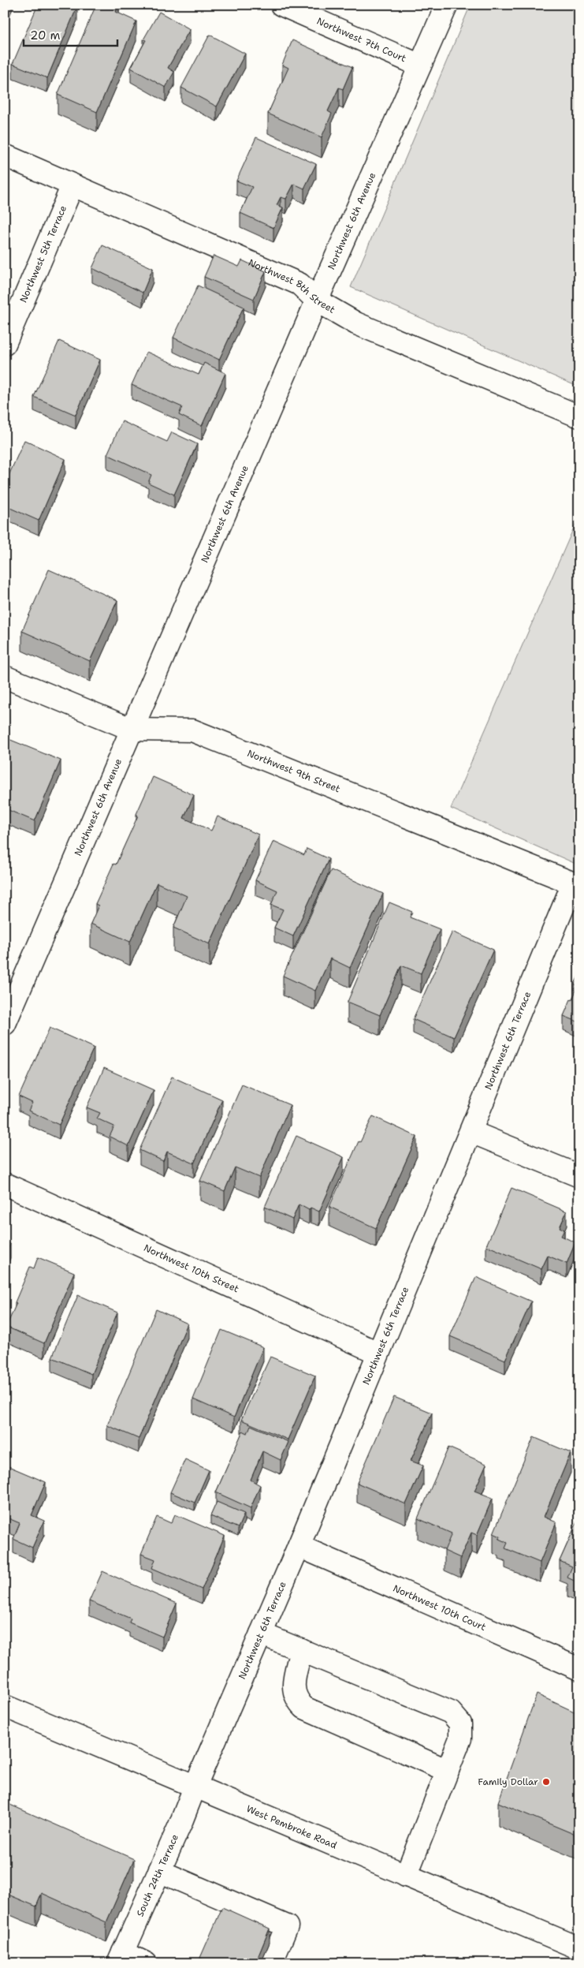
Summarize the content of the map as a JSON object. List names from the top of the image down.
{
  "streets": {
    "street": [
      "Northwest 7th Court",
      "Northwest 6th Avenue",
      "Northwest 5th Terrace",
      "Northwest 8th Street",
      "Northwest 9th Street",
      "Northwest 6th Terrace",
      "Northwest 10th Street",
      "Northwest 10th Court",
      "West Pembroke Road",
      "South 24th Terrace"
    ]
  },
  "crossings": [
    ["Northwest 7th Court", "Northwest 6th Avenue"],
    ["Northwest 6th Avenue", "Northwest 8th Street"],
    ["Northwest 6th Avenue", "Northwest 9th Street"],
    ["Northwest 5th Terrace", "Northwest 8th Street"],
    ["Northwest 9th Street", "Northwest 6th Terrace"],
    ["Northwest 6th Terrace", "Northwest 10th Street"],
    ["Northwest 6th Terrace", "Northwest 10th Court"],
    ["Northwest 6th Terrace", "West Pembroke Road"],
    ["Northwest 6th Terrace", "South 24th Terrace"],
    ["West Pembroke Road", "South 24th Terrace"]
  ],
  "places": ["Family Dollar"],
  "scale_bar": "20 m"
}
